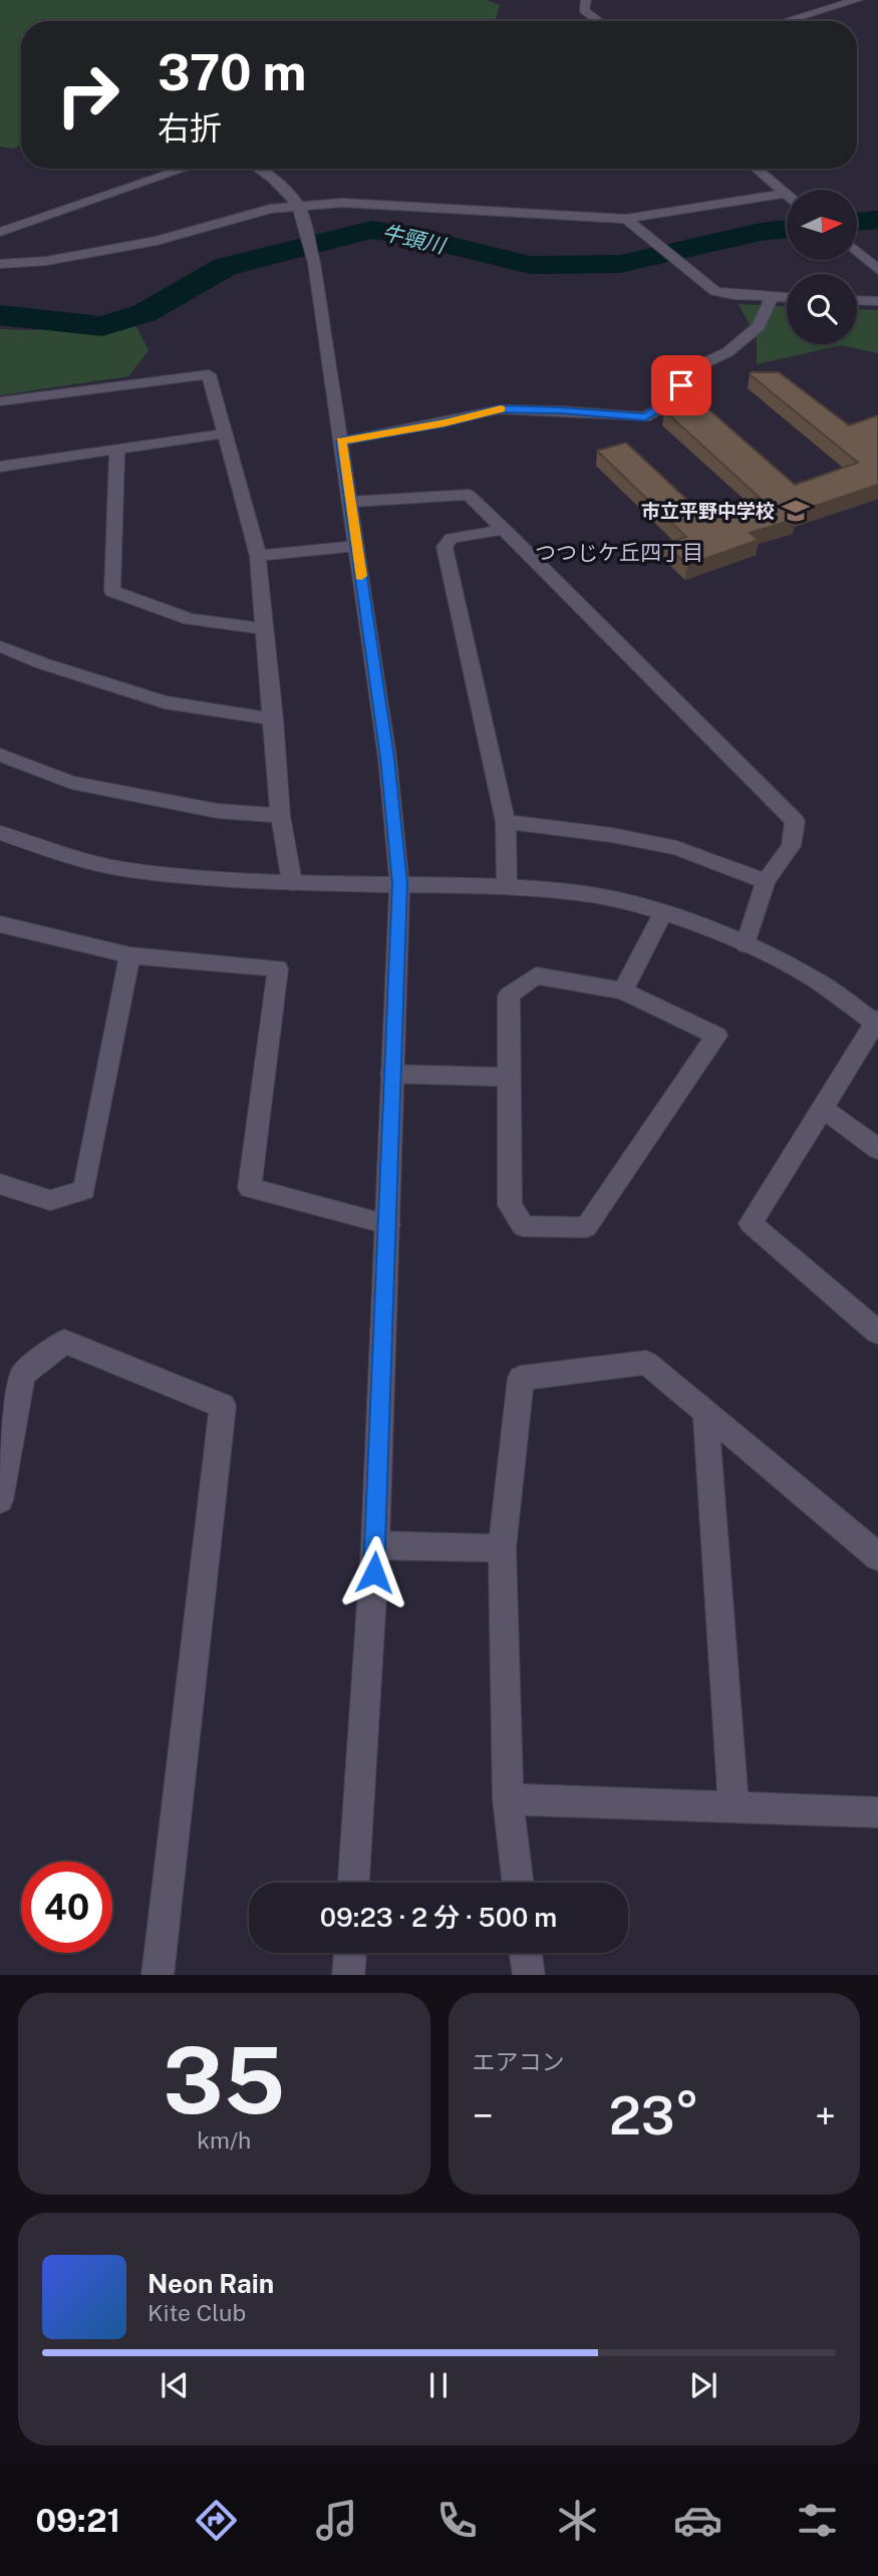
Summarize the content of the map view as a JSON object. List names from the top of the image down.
{
  "districts": ["つつじケ丘四丁目"],
  "water": ["牛頸川"],
  "places": {
    "school or university": ["市立平野中学校"]
  },
  "north": "right",
  "page": {
    "turn": ["370 m", "右折"],
    "limit": "40",
    "trip": "09:23 · 2 分 · 500 m",
    "tile": [
      ["35", "km/h"],
      "エアコン"
    ],
    "heat": ["−", "23°", "+"],
    "song": ["Neon Rain", "Kite Club"],
    "tabs": "09:21"
  }
}
